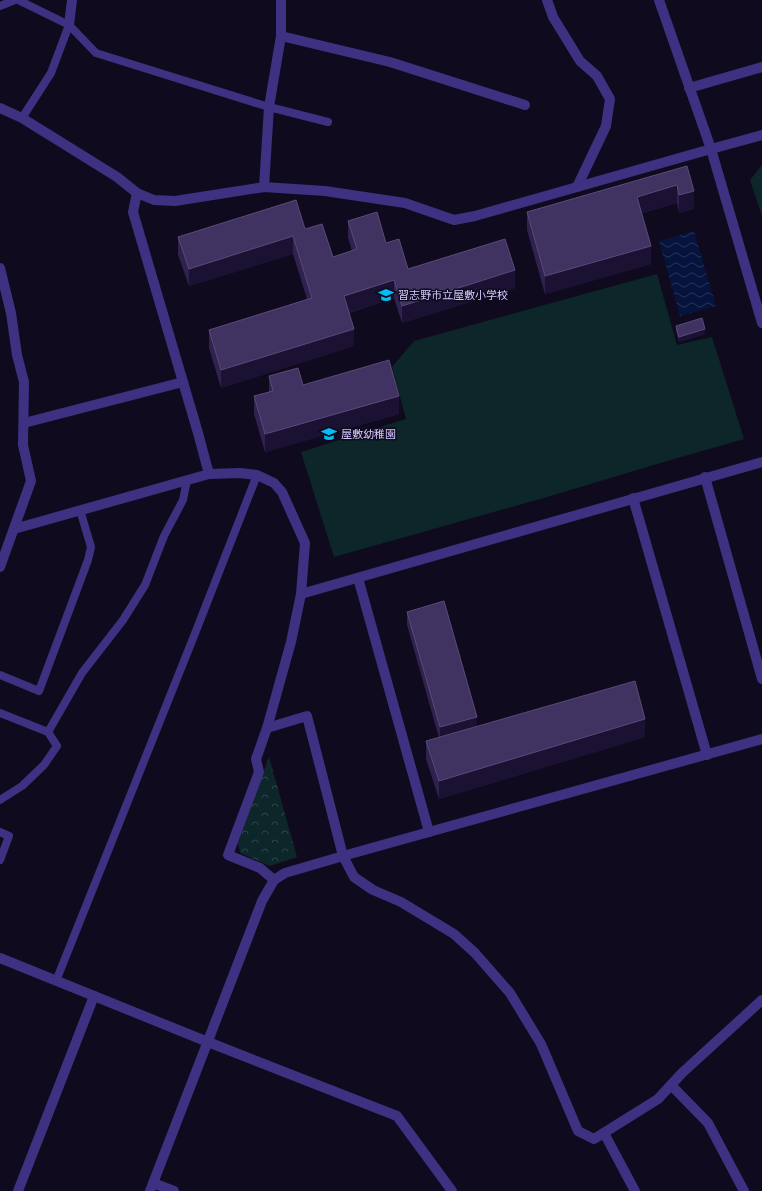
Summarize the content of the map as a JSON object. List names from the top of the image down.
{
  "places": {
    "school or university": ["習志野市立屋敷小学校", "屋敷幼稚園"]
  }
}
